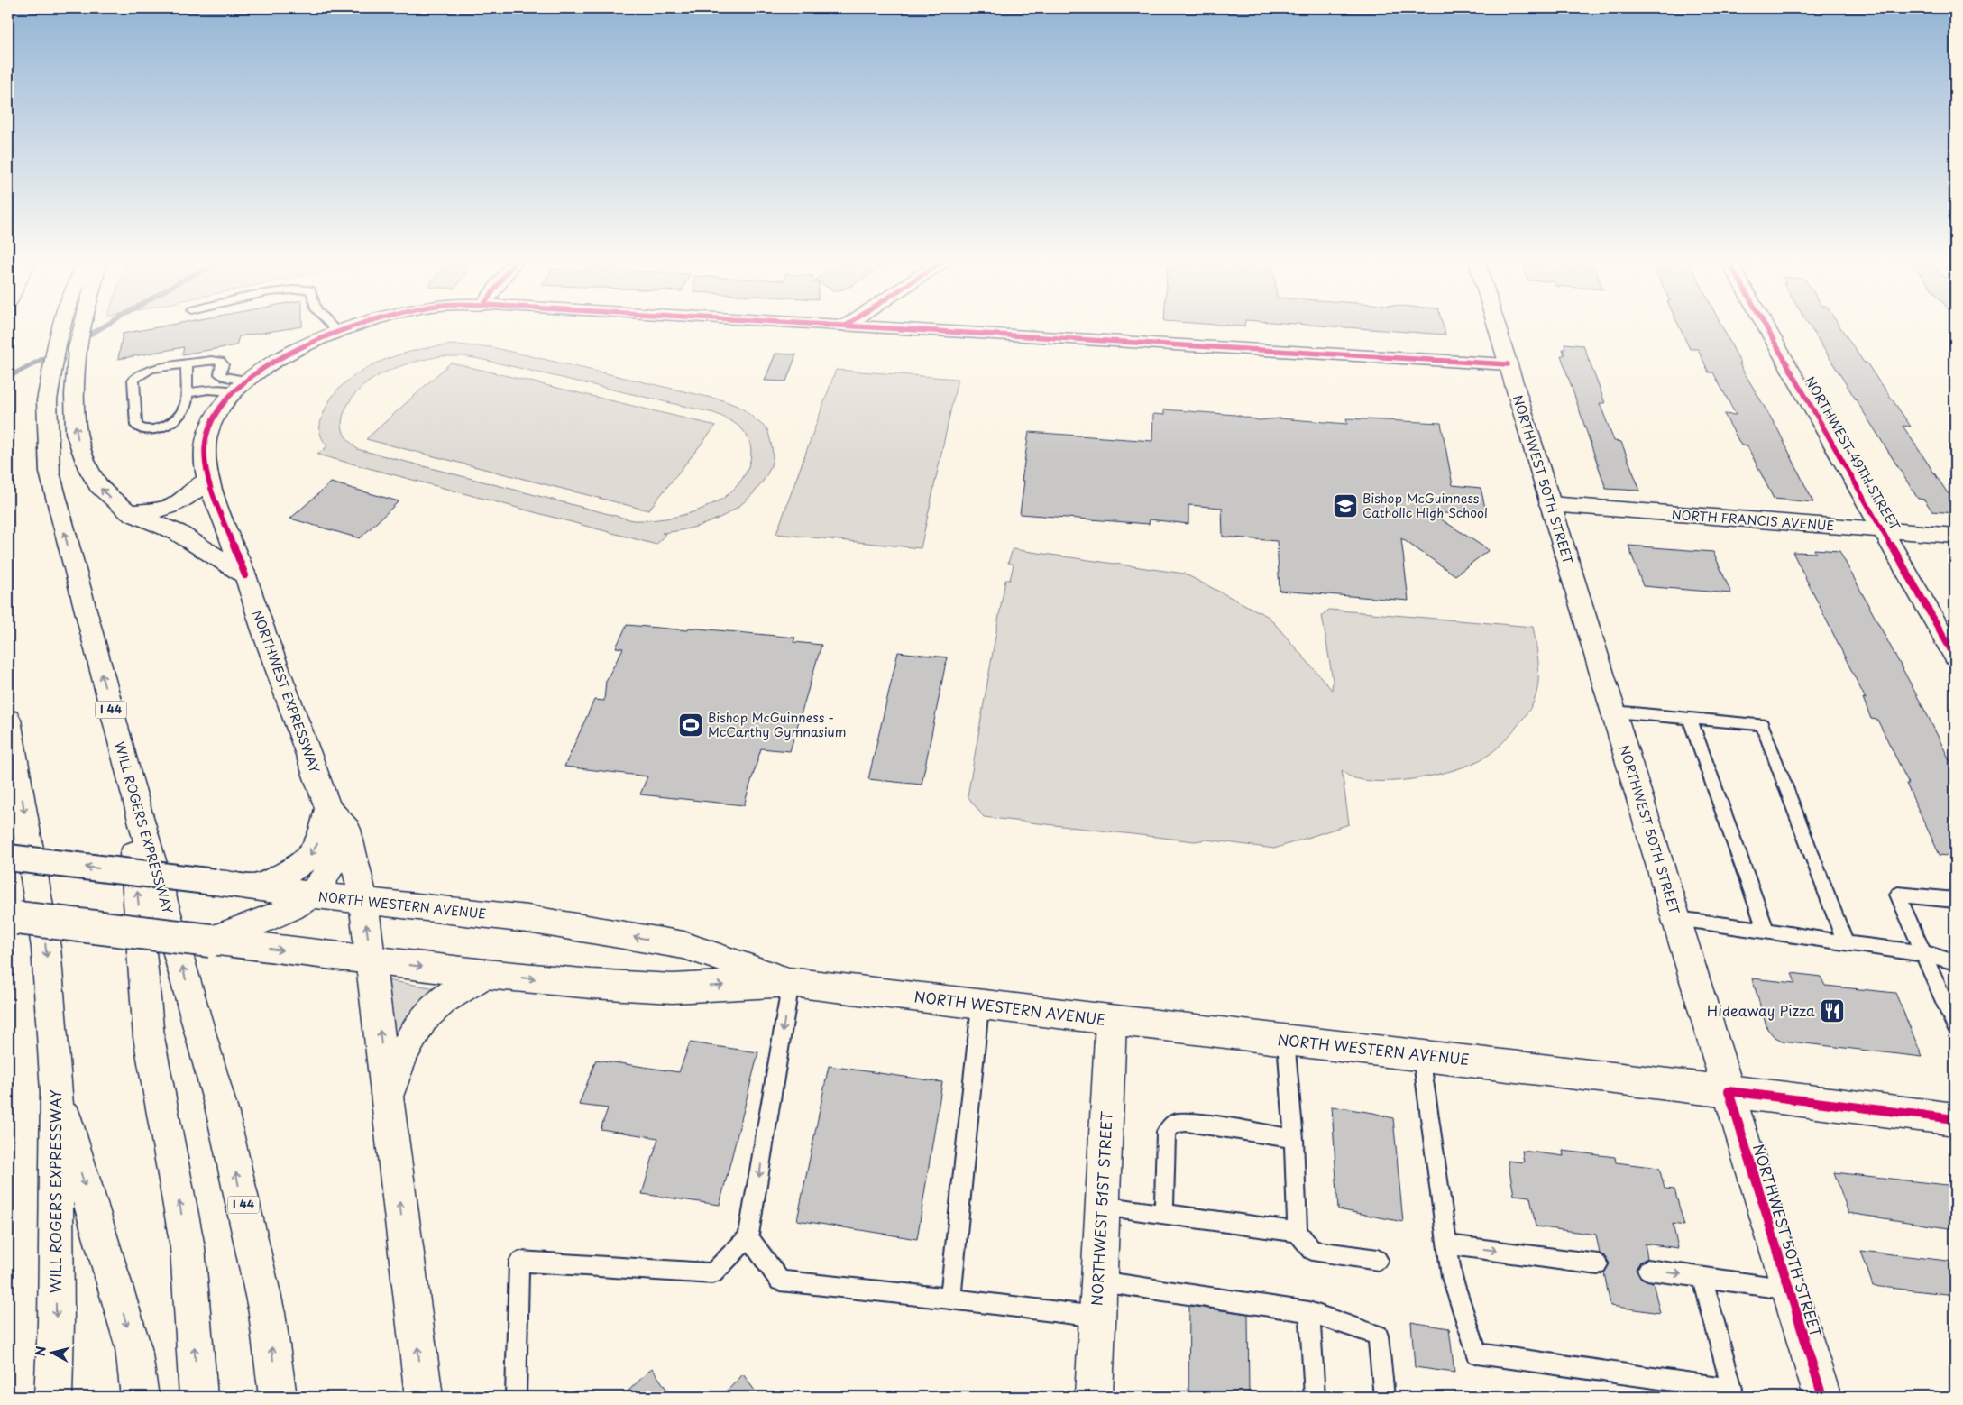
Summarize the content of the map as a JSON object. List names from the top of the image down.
{
  "streets": {
    "main road": [
      "NORTHWEST 49TH STREET",
      "NORTHWEST 50TH STREET",
      "NORTH FRANCIS AVENUE",
      "NORTHWEST EXPRESSWAY",
      "I 44",
      "WILL ROGERS EXPRESSWAY",
      "NORTH WESTERN AVENUE",
      "NORTHWEST 51ST STREET"
    ]
  },
  "crossings": [
    ["NORTHWEST 49TH STREET", "NORTH FRANCIS AVENUE"],
    ["NORTHWEST 50TH STREET", "NORTH FRANCIS AVENUE"],
    ["NORTHWEST 50TH STREET", "NORTH WESTERN AVENUE"],
    ["NORTHWEST EXPRESSWAY", "NORTH WESTERN AVENUE"],
    ["NORTH WESTERN AVENUE", "NORTHWEST 51ST STREET"]
  ],
  "places": {
    "school or university": ["Bishop McGuinness Catholic High School"],
    "sports": ["Bishop McGuinness - McCarthy Gymnasium"],
    "restaurant": ["Hideaway Pizza"]
  },
  "north": "left"
}
